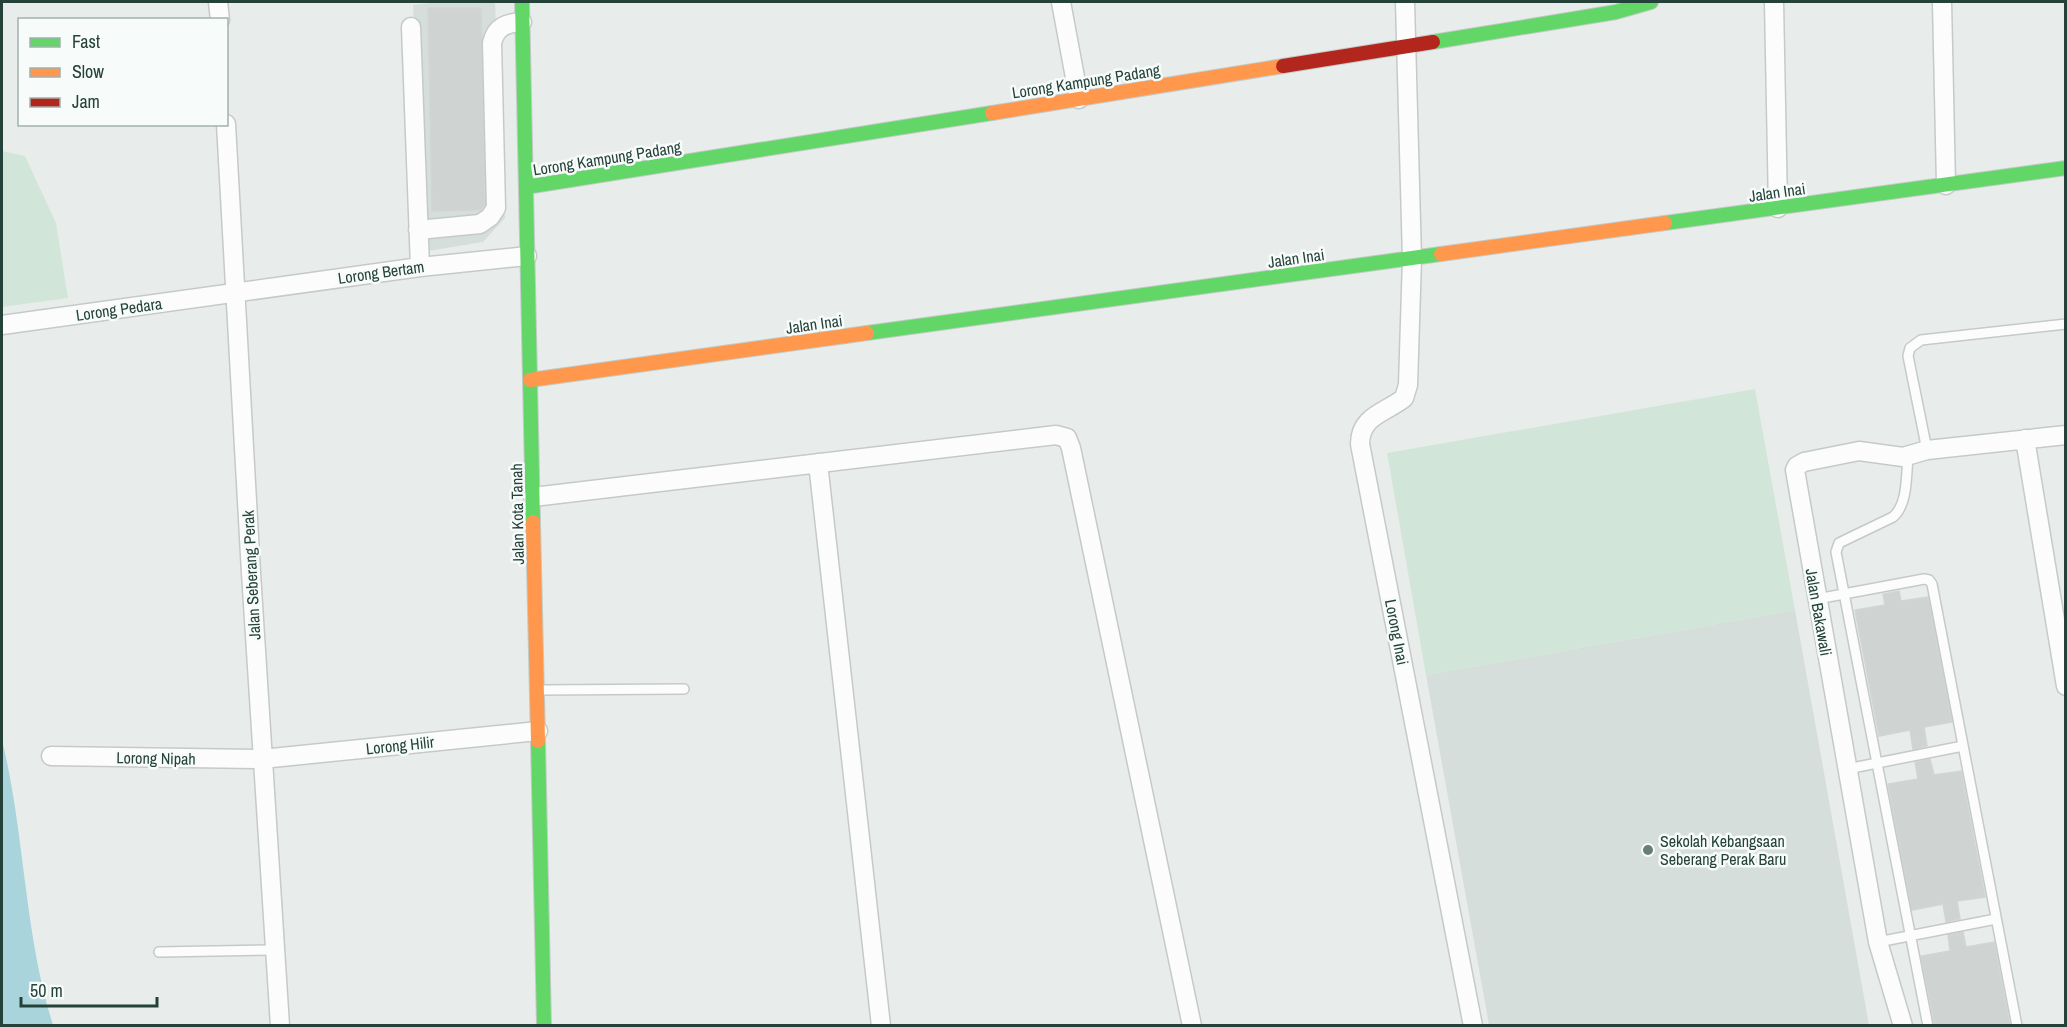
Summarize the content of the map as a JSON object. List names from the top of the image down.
{
  "streets": {
    "street": [
      "Lorong Kampung Padang",
      "Jalan Inai",
      "Lorong Bertam",
      "Lorong Pedara",
      "Jalan Kota Tanah",
      "Jalan Seberang Perak",
      "Jalan Bakawali",
      "Lorong Inai",
      "Lorong Hilir",
      "Lorong Nipah"
    ]
  },
  "crossings": [
    ["Lorong Kampung Padang", "Jalan Kota Tanah"],
    ["Lorong Kampung Padang", "Lorong Inai"],
    ["Jalan Inai", "Jalan Kota Tanah"],
    ["Jalan Inai", "Lorong Inai"],
    ["Lorong Bertam", "Lorong Pedara"],
    ["Lorong Bertam", "Jalan Kota Tanah"],
    ["Lorong Bertam", "Jalan Seberang Perak"],
    ["Lorong Pedara", "Jalan Seberang Perak"],
    ["Jalan Kota Tanah", "Lorong Hilir"],
    ["Jalan Seberang Perak", "Lorong Hilir"],
    ["Jalan Seberang Perak", "Lorong Nipah"],
    ["Lorong Hilir", "Lorong Nipah"]
  ],
  "places": ["Sekolah Kebangsaan Seberang Perak Baru"],
  "legend": ["Fast", "Slow", "Jam"],
  "scale_bar": "50 m"
}
